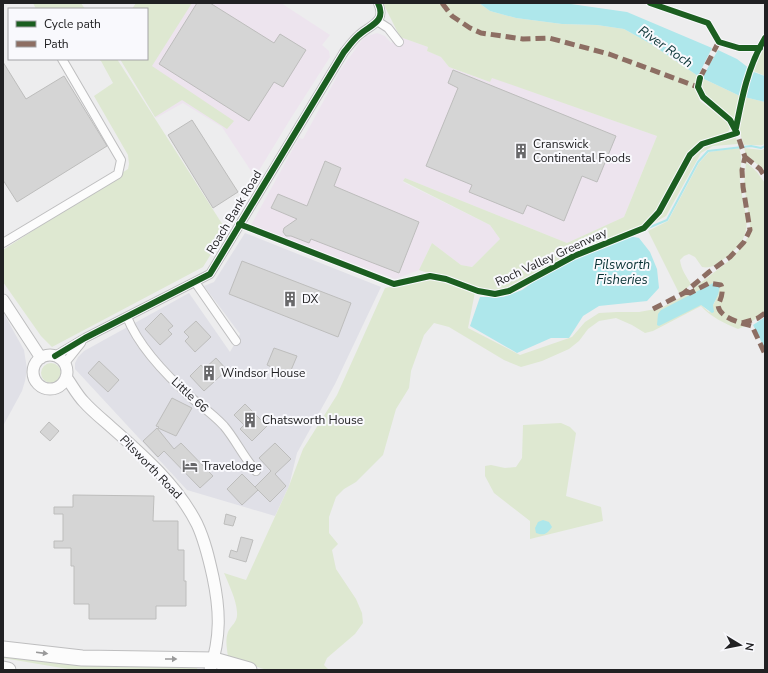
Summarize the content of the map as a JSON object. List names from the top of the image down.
{
  "streets": {
    "street": ["Roach Bank Road", "Little 66", "Pilsworth Road"],
    "cycle path": ["Roch Valley Greenway"]
  },
  "crossings": [
    ["Roach Bank Road", "Little 66"],
    ["Roach Bank Road", "Pilsworth Road"]
  ],
  "water": ["River Roch", "Pilsworth Fisheries"],
  "places": {
    "building": [
      "Cranswick Continental Foods",
      "DX",
      "Windsor House",
      "Chatsworth House"
    ],
    "hotel": ["Travelodge"]
  },
  "legend": ["Cycle path", "Path"],
  "north": "right"
}
